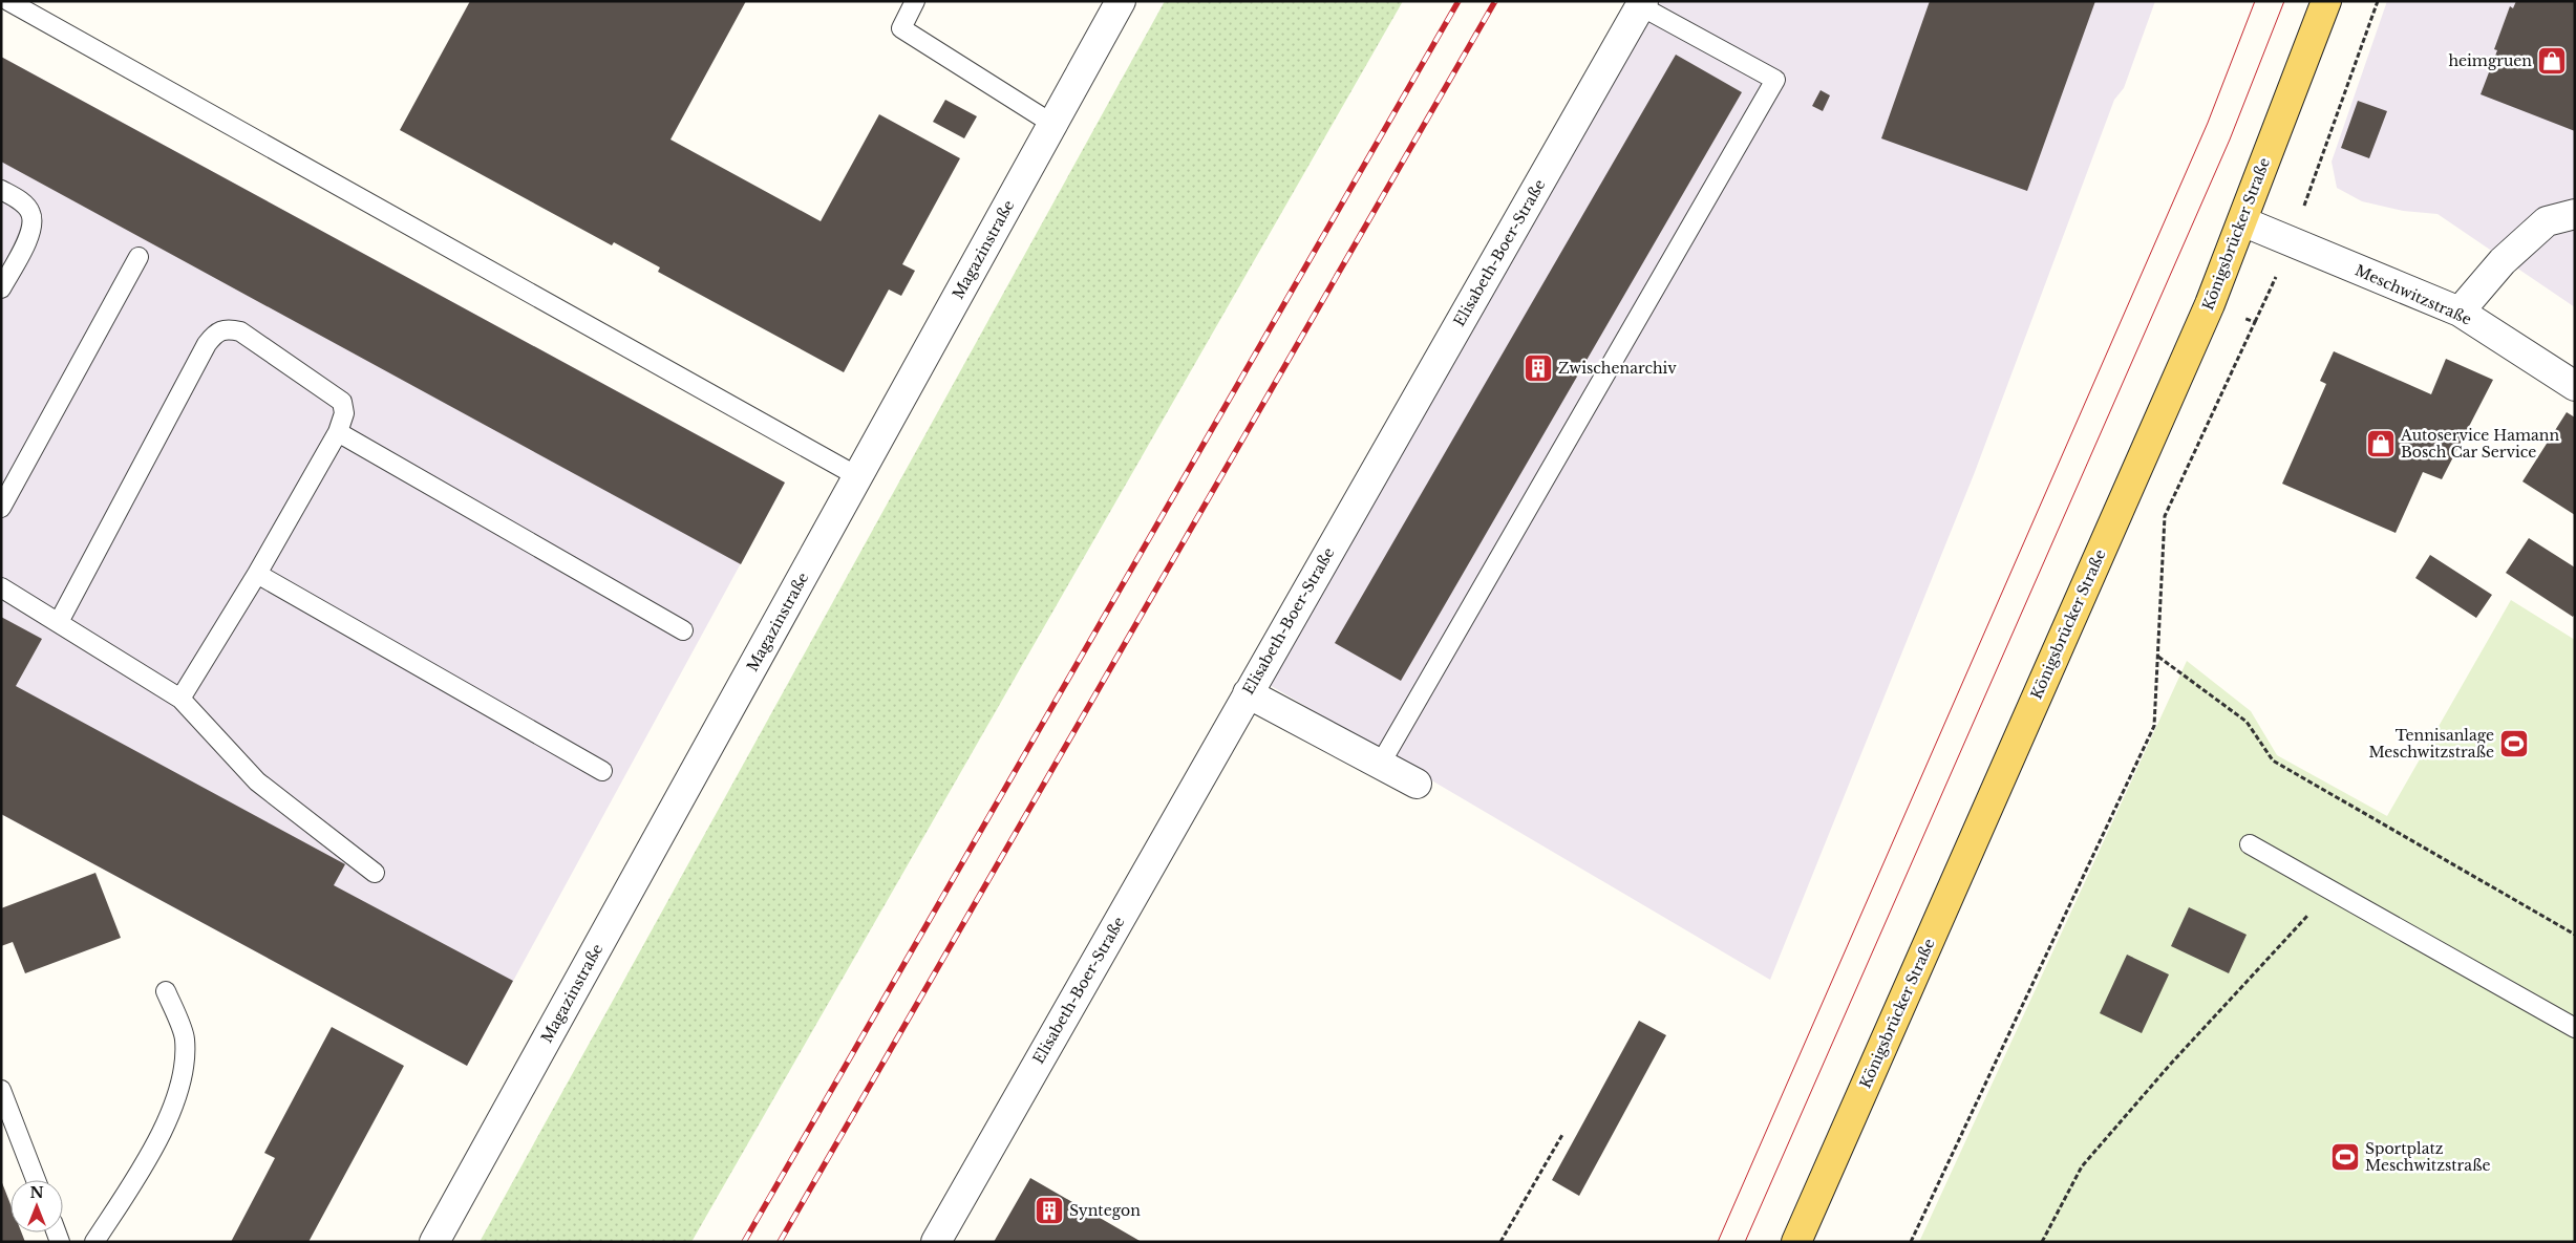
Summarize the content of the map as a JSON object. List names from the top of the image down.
{
  "streets": {
    "main road": ["Königsbrücker Straße"],
    "street": ["Magazinstraße", "Elisabeth-Boer-Straße", "Meschwitzstraße"]
  },
  "crossings": [
    ["Königsbrücker Straße", "Meschwitzstraße"]
  ],
  "places": {
    "shop": ["heimgruen", "Autoservice Hamann Bosch Car Service"],
    "building": ["Zwischenarchiv", "Syntegon"],
    "sports": ["Tennisanlage Meschwitzstraße", "Sportplatz Meschwitzstraße"]
  },
  "north": "top"
}
